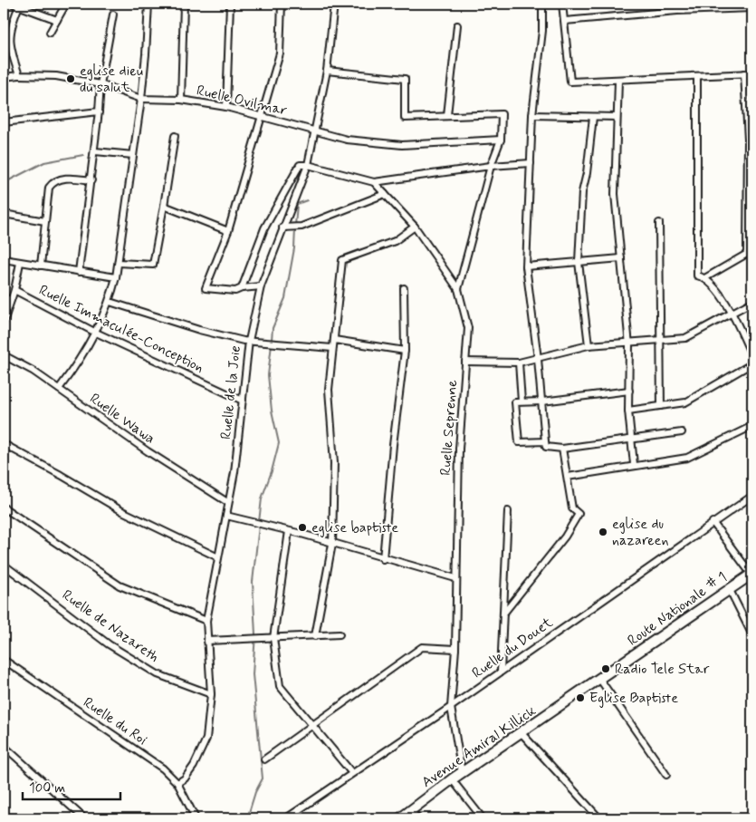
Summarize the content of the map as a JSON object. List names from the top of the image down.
{
  "streets": {
    "main road": ["Route Nationale # 1", "Avenue Amiral Killick"],
    "street": [
      "Ruelle Ovilmar",
      "Ruelle Immaculée-Conception",
      "Ruelle de la Joie",
      "Ruelle Wawa",
      "Ruelle Seprenne",
      "Ruelle de Nazareth",
      "Ruelle du Douet",
      "Ruelle du Roi"
    ]
  },
  "crossings": [
    ["Ruelle Ovilmar", "Ruelle de la Joie"],
    ["Ruelle Immaculée-Conception", "Ruelle de la Joie"],
    ["Ruelle de la Joie", "Ruelle Wawa"],
    ["Ruelle de la Joie", "Ruelle de Nazareth"],
    ["Ruelle de la Joie", "Ruelle du Roi"],
    ["Ruelle Seprenne", "Ruelle du Douet"],
    ["Ruelle Seprenne", "Avenue Amiral Killick"],
    ["Route Nationale # 1", "Avenue Amiral Killick"]
  ],
  "places": [
    "eglise dieu du salut",
    "eglise baptiste",
    "eglise du nazareen",
    "Radio Tele Star",
    "Eglise Baptiste"
  ],
  "scale_bar": "100 m"
}
